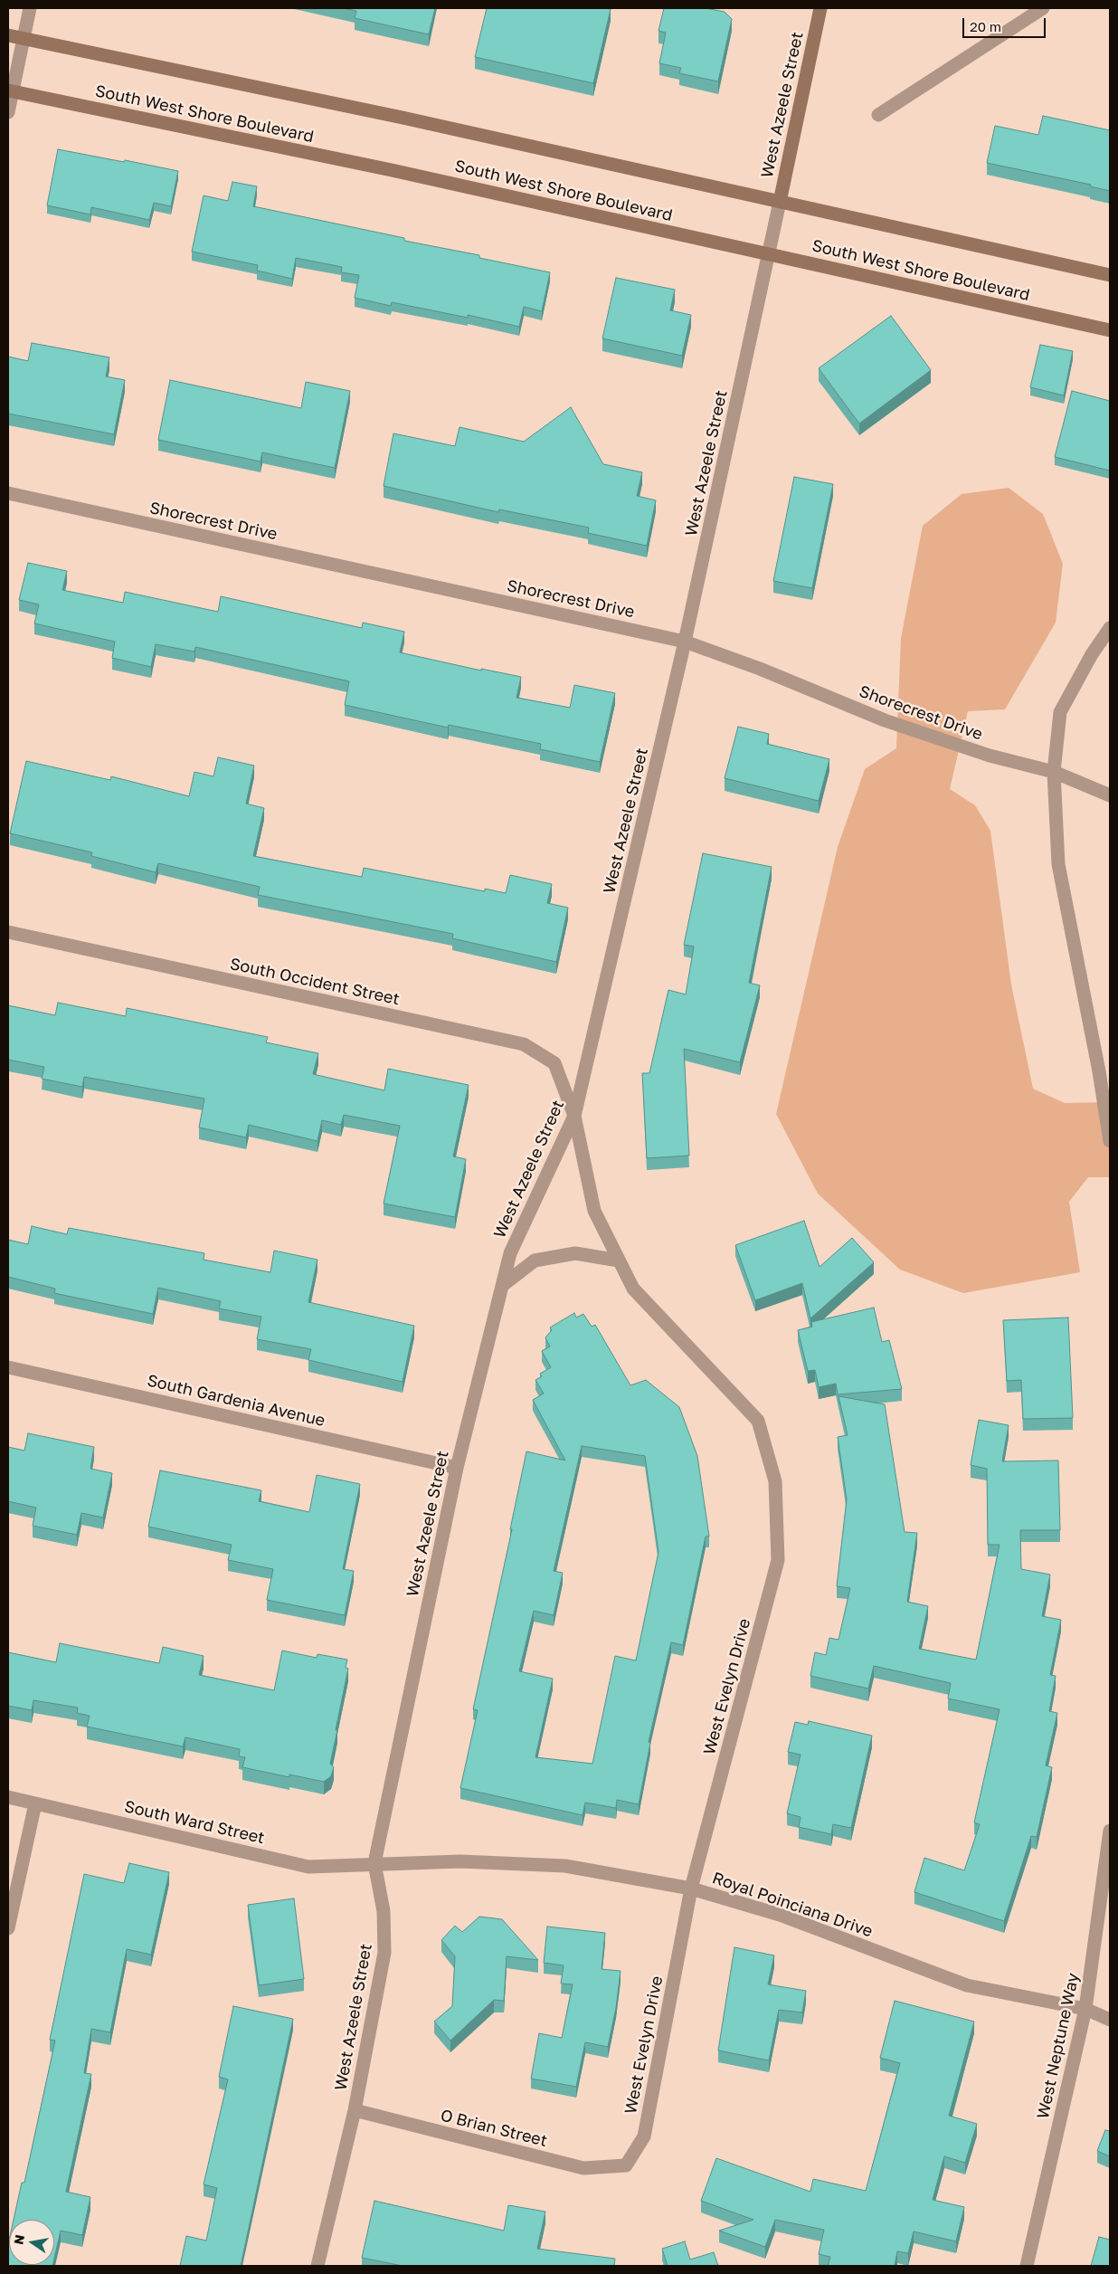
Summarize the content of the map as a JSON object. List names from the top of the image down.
{
  "streets": {
    "street": [
      "West Azeele Street",
      "South West Shore Boulevard",
      "Shorecrest Drive",
      "South Occident Street",
      "South Gardenia Avenue",
      "West Evelyn Drive",
      "South Ward Street",
      "Royal Poinciana Drive",
      "West Neptune Way",
      "O Brian Street"
    ]
  },
  "crossings": [
    ["West Azeele Street", "South West Shore Boulevard"],
    ["West Azeele Street", "Shorecrest Drive"],
    ["West Azeele Street", "South Occident Street"],
    ["West Azeele Street", "South Gardenia Avenue"],
    ["West Azeele Street", "West Evelyn Drive"],
    ["West Azeele Street", "South Ward Street"],
    ["West Azeele Street", "Royal Poinciana Drive"],
    ["West Azeele Street", "O Brian Street"],
    ["South Occident Street", "West Evelyn Drive"],
    ["West Evelyn Drive", "Royal Poinciana Drive"],
    ["West Evelyn Drive", "O Brian Street"],
    ["South Ward Street", "Royal Poinciana Drive"],
    ["Royal Poinciana Drive", "West Neptune Way"]
  ],
  "scale_bar": "20 m",
  "north": "left"
}
